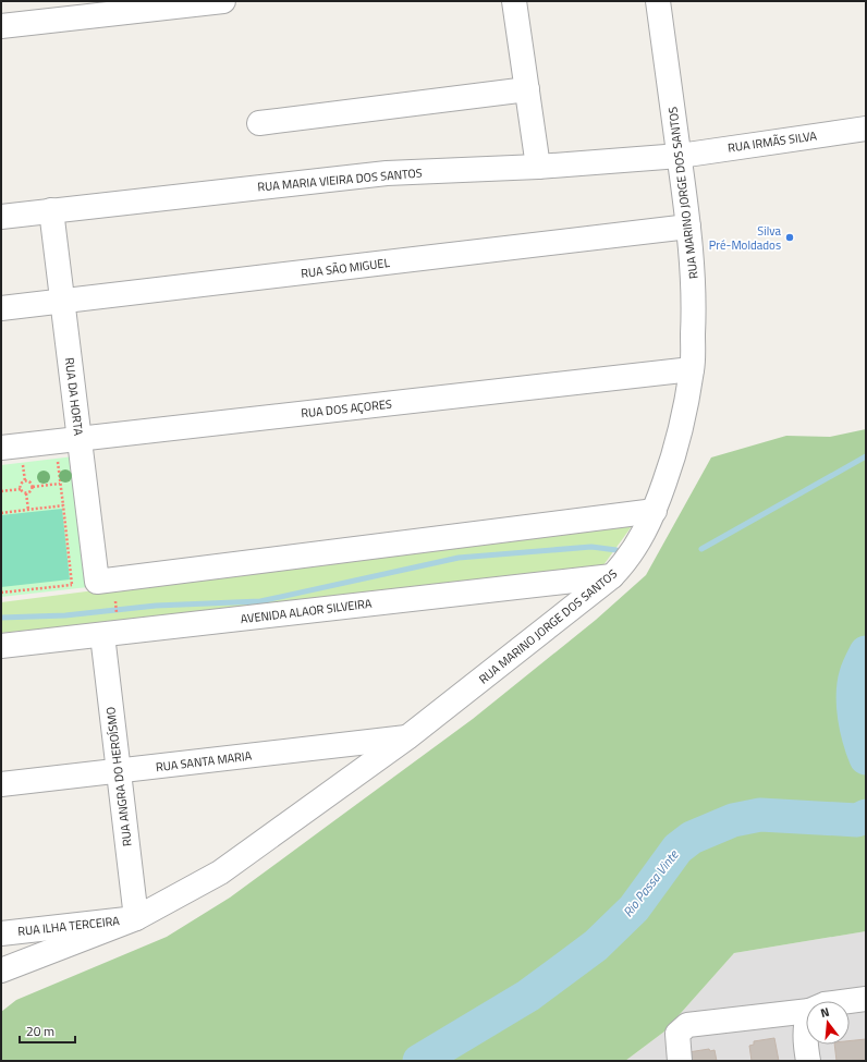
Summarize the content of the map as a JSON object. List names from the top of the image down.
{
  "streets": {
    "street": [
      "RUA IRMÃS SILVA",
      "RUA MARIA VIEIRA DOS SANTOS",
      "RUA MARINO JORGE DOS SANTOS",
      "RUA SÃO MIGUEL",
      "RUA DA HORTA",
      "RUA DOS AÇORES",
      "AVENIDA ALAOR SILVEIRA",
      "RUA SANTA MARIA",
      "RUA ANGRA DO HEROÍSMO",
      "RUA ILHA TERCEIRA"
    ]
  },
  "crossings": [
    ["RUA IRMÃS SILVA", "RUA MARIA VIEIRA DOS SANTOS"],
    ["RUA IRMÃS SILVA", "RUA MARINO JORGE DOS SANTOS"],
    ["RUA MARIA VIEIRA DOS SANTOS", "RUA MARINO JORGE DOS SANTOS"],
    ["RUA MARIA VIEIRA DOS SANTOS", "RUA DA HORTA"],
    ["RUA MARINO JORGE DOS SANTOS", "RUA SÃO MIGUEL"],
    ["RUA MARINO JORGE DOS SANTOS", "RUA DOS AÇORES"],
    ["RUA MARINO JORGE DOS SANTOS", "AVENIDA ALAOR SILVEIRA"],
    ["RUA MARINO JORGE DOS SANTOS", "RUA SANTA MARIA"],
    ["RUA MARINO JORGE DOS SANTOS", "RUA ANGRA DO HEROÍSMO"],
    ["RUA MARINO JORGE DOS SANTOS", "RUA ILHA TERCEIRA"],
    ["RUA SÃO MIGUEL", "RUA DA HORTA"],
    ["RUA DA HORTA", "RUA DOS AÇORES"],
    ["AVENIDA ALAOR SILVEIRA", "RUA ANGRA DO HEROÍSMO"],
    ["RUA SANTA MARIA", "RUA ANGRA DO HEROÍSMO"],
    ["RUA ANGRA DO HEROÍSMO", "RUA ILHA TERCEIRA"]
  ],
  "water": ["Rio Passa Vinte"],
  "places": ["Silva Pré-Moldados"],
  "scale_bar": "20 m",
  "north": "top"
}
